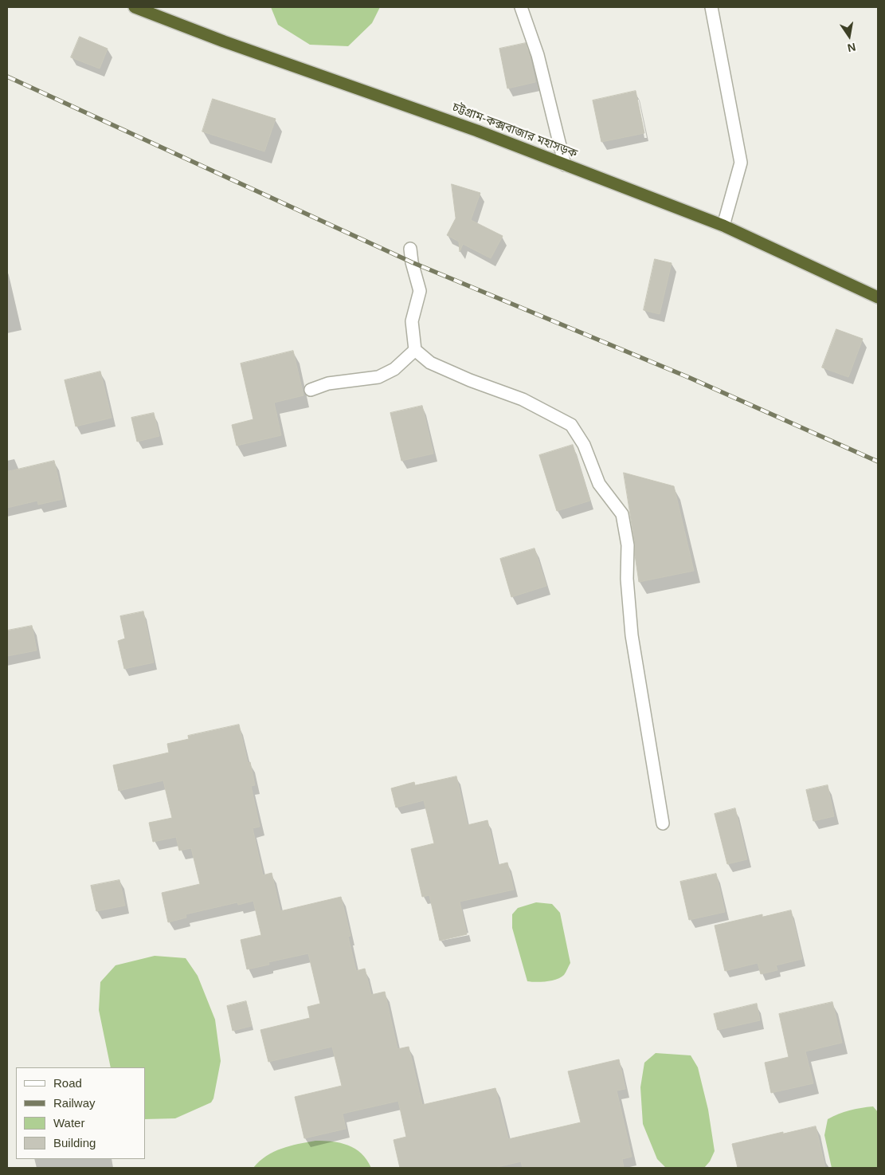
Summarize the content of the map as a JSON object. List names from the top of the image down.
{
  "streets": {
    "highway": ["চট্টগ্রাম-কক্সবাজার মহাসড়ক"]
  },
  "legend": [
    "Road",
    "Railway",
    "Water",
    "Building"
  ],
  "north": "bottom"
}
